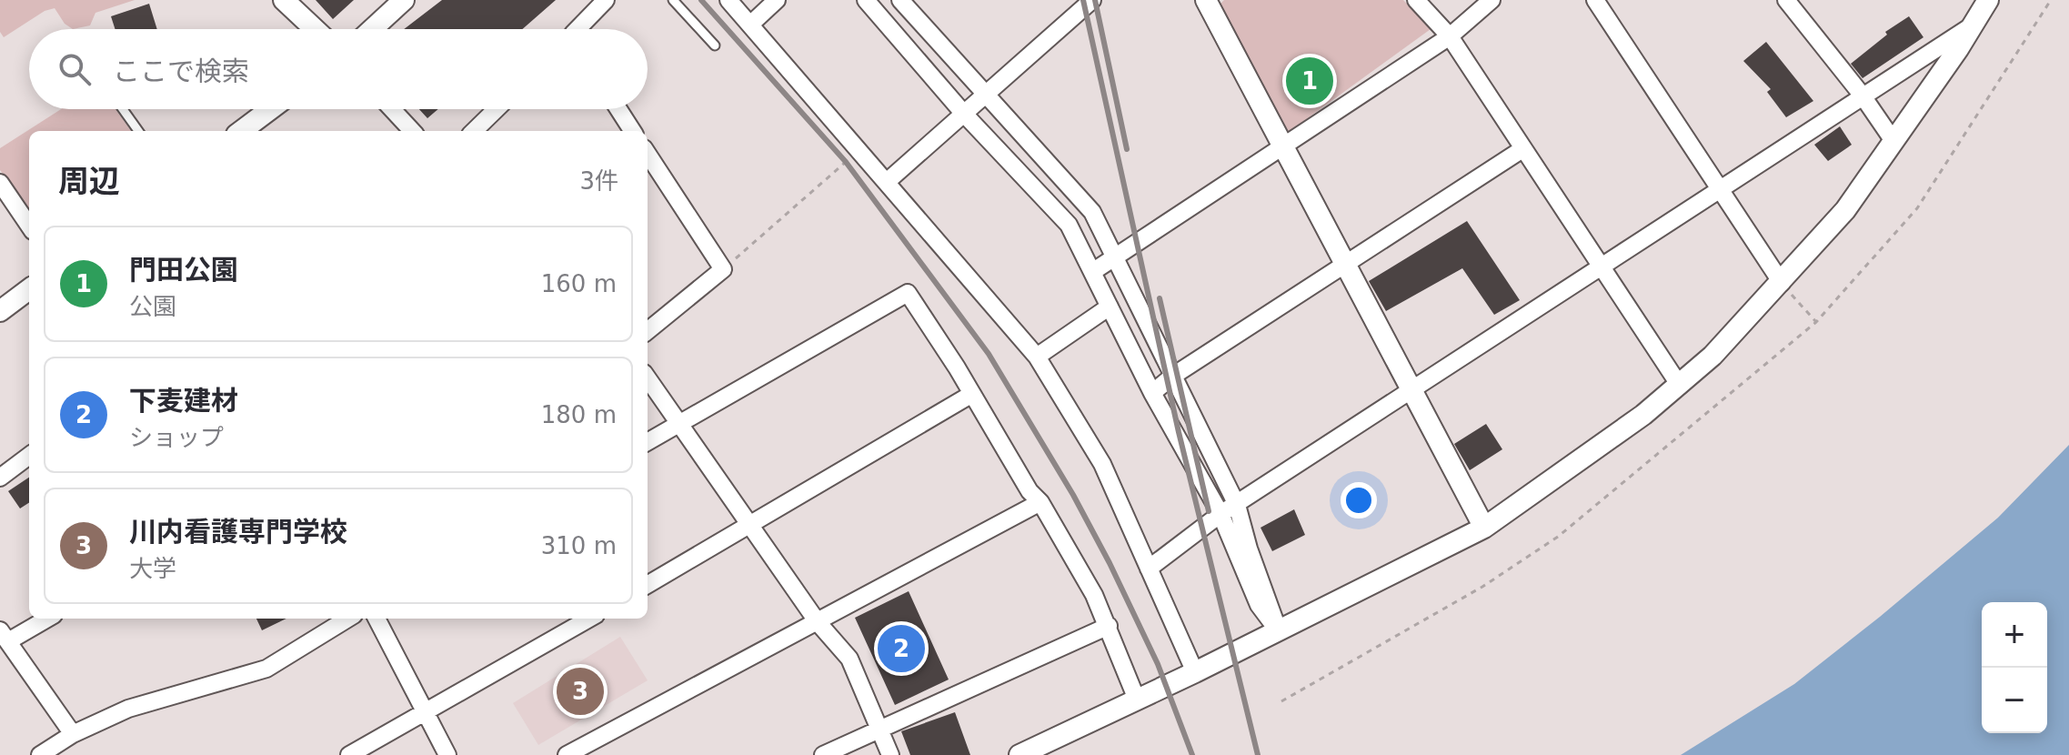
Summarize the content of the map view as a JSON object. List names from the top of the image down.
{
  "page": {
    "search": "ここで検索",
    "pins": ["1", "2", "3"],
    "heading": ["周辺", "3件"],
    "list": [
      {
        "mark": "1",
        "name": "門田公園",
        "note": "公園",
        "value": "160 m"
      },
      {
        "mark": "2",
        "name": "下麦建材",
        "note": "ショップ",
        "value": "180 m"
      },
      {
        "mark": "3",
        "name": "川内看護専門学校",
        "note": "大学",
        "value": "310 m"
      }
    ],
    "map_buttons": ["+", "−"]
  }
}
